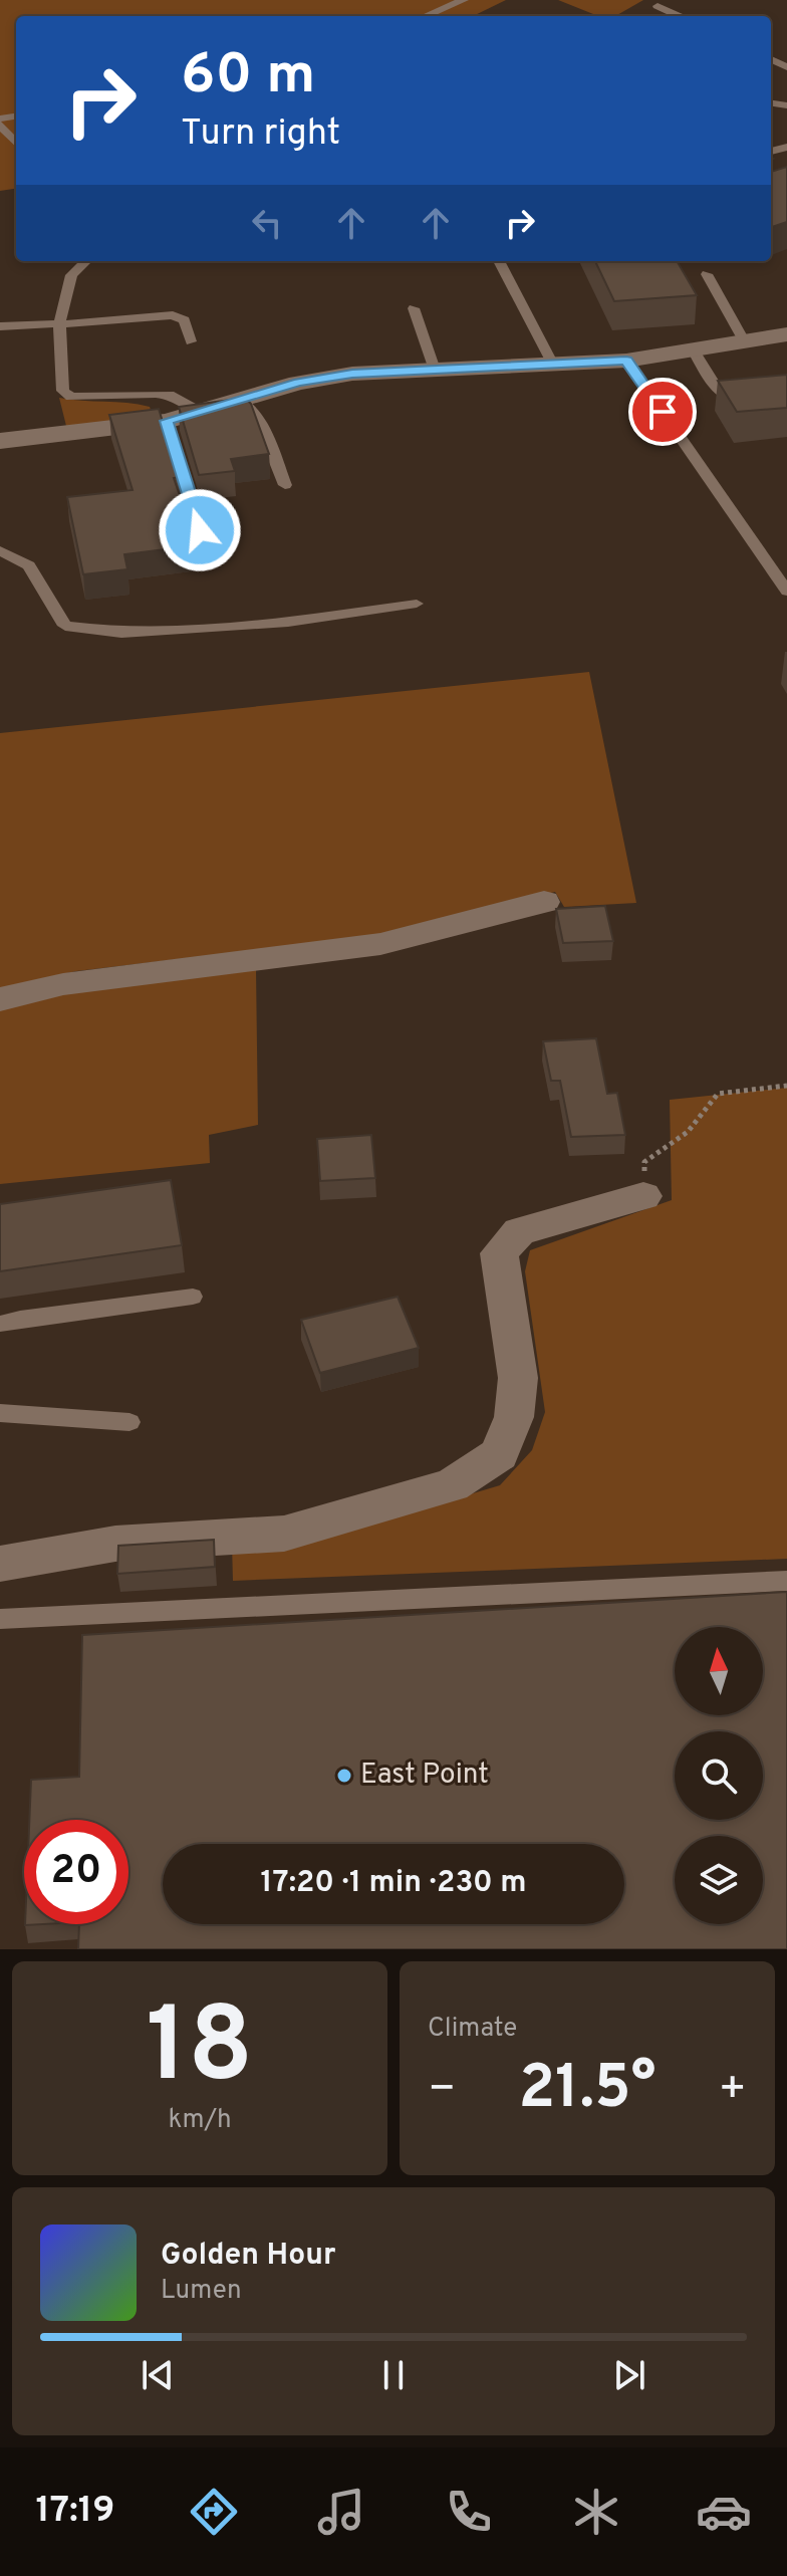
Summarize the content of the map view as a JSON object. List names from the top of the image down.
{
  "places": ["East Point"],
  "north": "top",
  "page": {
    "turn": ["60 m", "Turn right"],
    "limit": "20",
    "trip": "17:20 · 1 min · 230 m",
    "tile": [
      ["18", "km/h"],
      "Climate"
    ],
    "heat": ["−", "21.5°", "+"],
    "song": ["Golden Hour", "Lumen"],
    "tabs": "17:19"
  }
}
